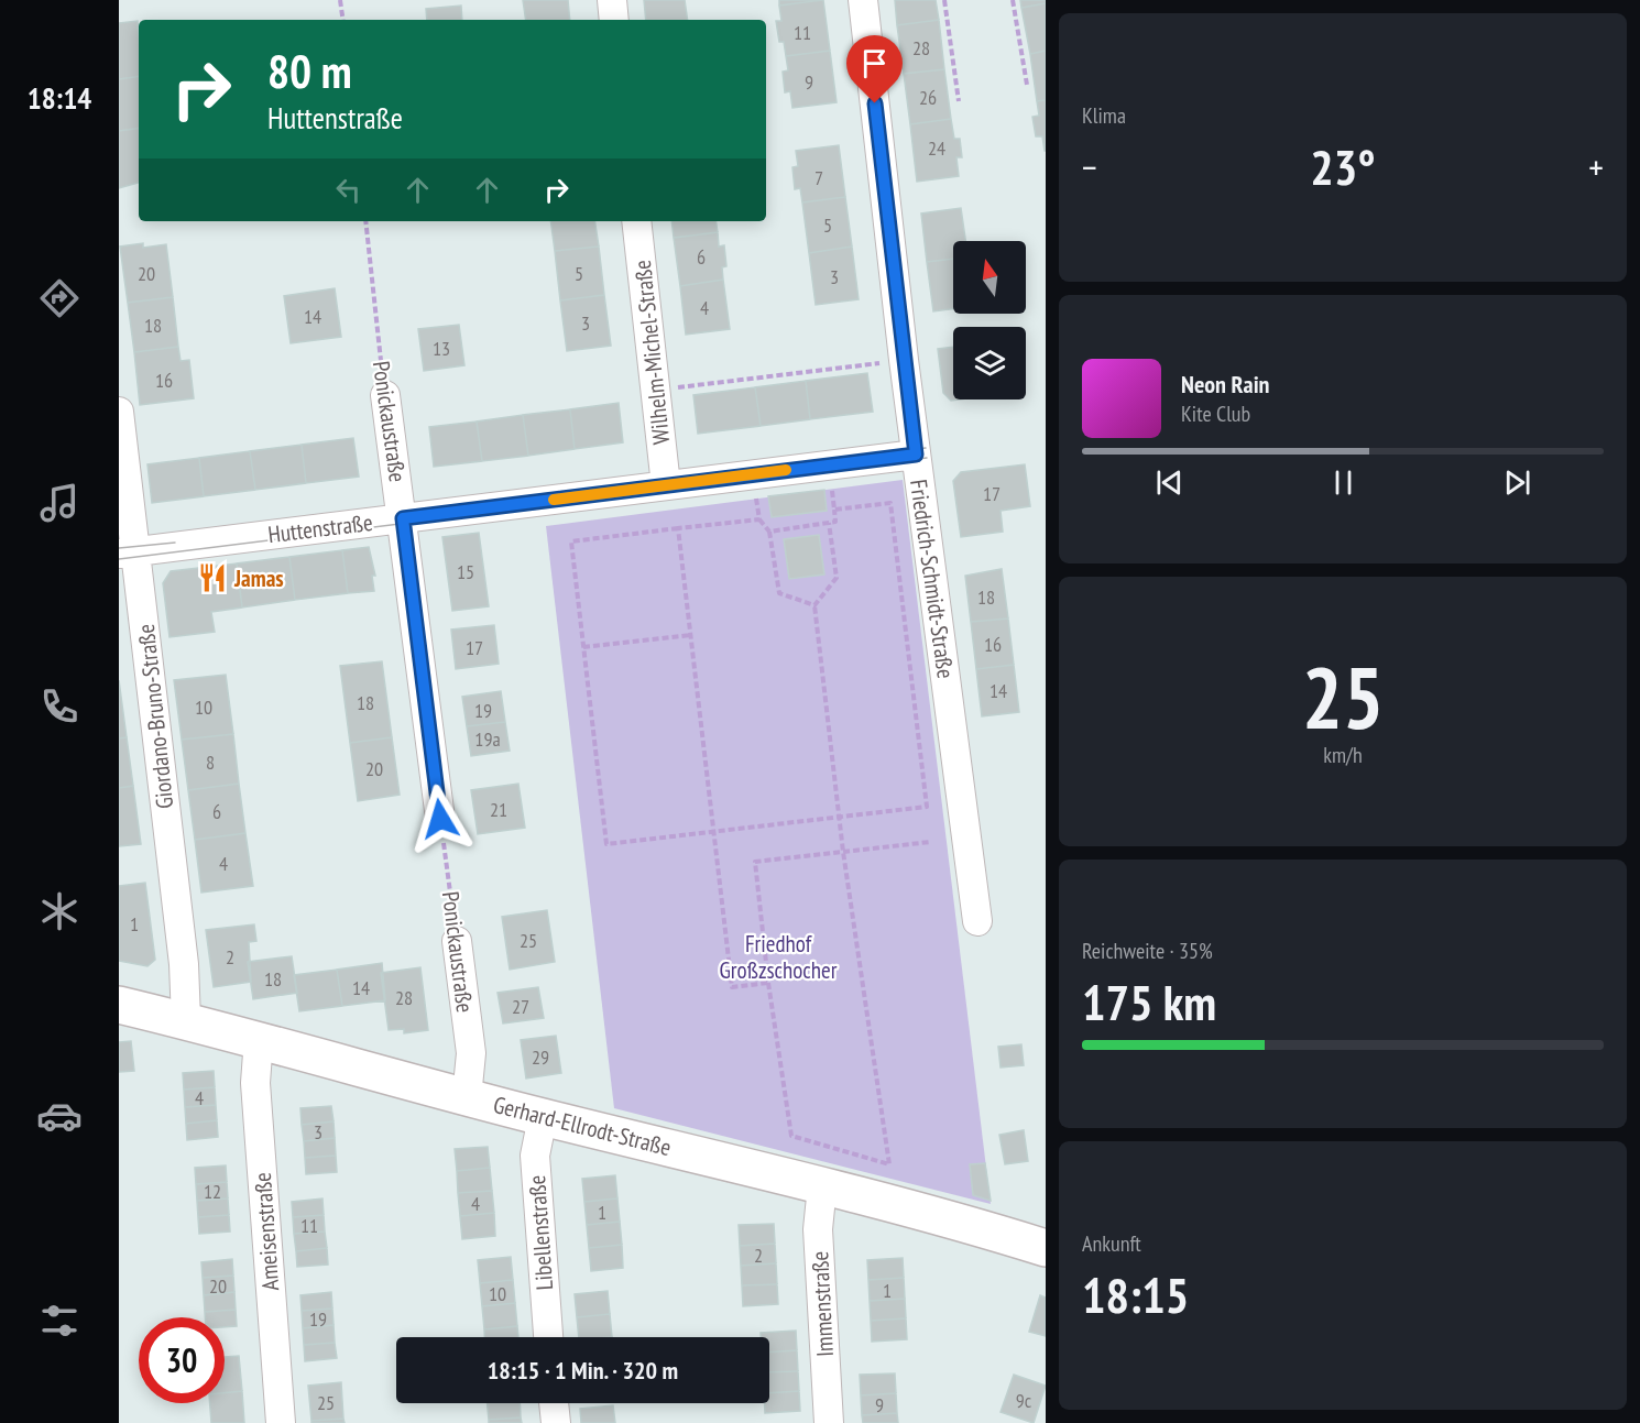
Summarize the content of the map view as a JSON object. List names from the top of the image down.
{
  "streets": {
    "main road": ["Gerhard-Ellrodt-Straße"],
    "street": [
      "Wilhelm-Michel-Straße",
      "Ponickaustraße",
      "Huttenstraße",
      "Friedrich-Schmidt-Straße",
      "Giordano-Bruno-Straße",
      "Ameisenstraße",
      "Libellenstraße",
      "Immenstraße"
    ]
  },
  "crossings": [
    ["Wilhelm-Michel-Straße", "Huttenstraße"],
    ["Ponickaustraße", "Huttenstraße"],
    ["Ponickaustraße", "Gerhard-Ellrodt-Straße"],
    ["Huttenstraße", "Friedrich-Schmidt-Straße"],
    ["Huttenstraße", "Giordano-Bruno-Straße"],
    ["Giordano-Bruno-Straße", "Gerhard-Ellrodt-Straße"],
    ["Gerhard-Ellrodt-Straße", "Ameisenstraße"],
    ["Gerhard-Ellrodt-Straße", "Libellenstraße"],
    ["Gerhard-Ellrodt-Straße", "Immenstraße"]
  ],
  "parks": ["Friedhof Großzschocher"],
  "places": {
    "restaurant": ["Jamas"]
  },
  "house_numbers": [
    "11",
    "28",
    "9",
    "26",
    "24",
    "7",
    "5",
    "6",
    "20",
    "5",
    "3",
    "4",
    "14",
    "3",
    "18",
    "13",
    "16",
    "17",
    "15",
    "18",
    "16",
    "17",
    "14",
    "18",
    "10",
    "19",
    "19a",
    "8",
    "20",
    "21",
    "6",
    "4",
    "1",
    "25",
    "2",
    "18",
    "14",
    "28",
    "27",
    "29",
    "4",
    "3",
    "12",
    "4",
    "1",
    "11",
    "2",
    "20",
    "1",
    "10",
    "19",
    "9c",
    "25",
    "9"
  ],
  "north": "top",
  "page": {
    "tabs": "18:14",
    "tile": [
      "Klima",
      ["25", "km/h"],
      ["Reichweite · 35%", "175 km"],
      ["Ankunft", "18:15"]
    ],
    "turn": ["80 m", "Huttenstraße"],
    "heat": ["−", "23°", "+"],
    "song": ["Neon Rain", "Kite Club"],
    "limit": "30",
    "trip": "18:15 · 1 Min. · 320 m"
  }
}
